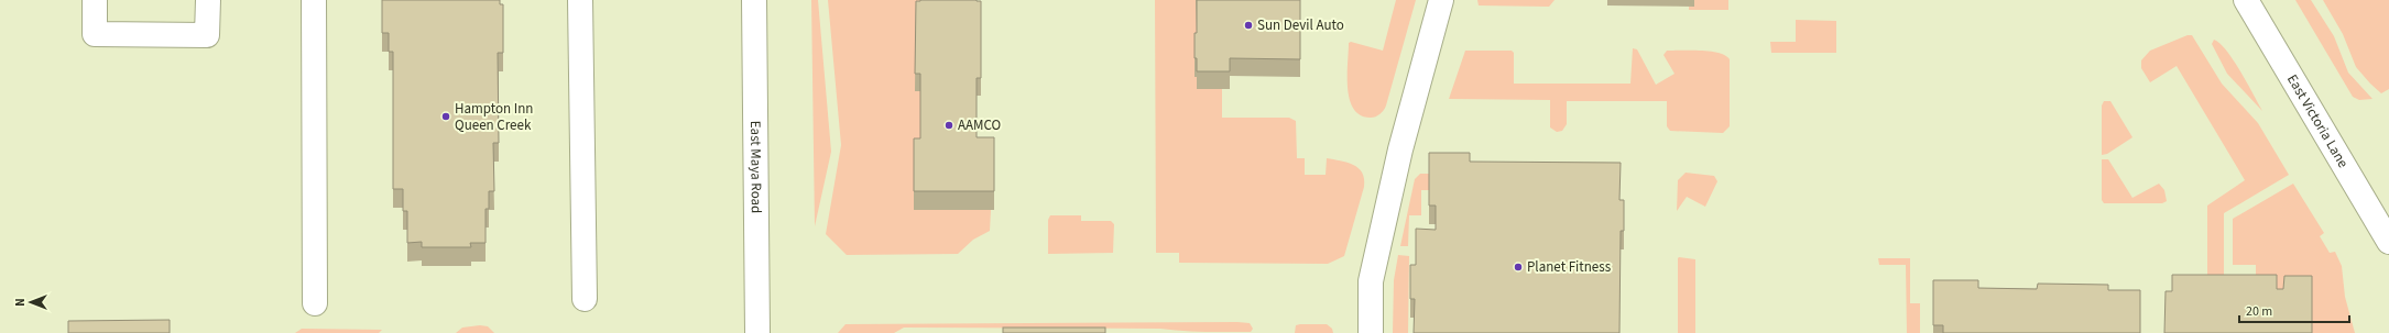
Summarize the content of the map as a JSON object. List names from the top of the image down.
{
  "streets": {
    "street": ["East Victoria Lane", "East Maya Road"]
  },
  "places": [
    "Sun Devil Auto",
    "Hampton Inn Queen Creek",
    "AAMCO",
    "Planet Fitness"
  ],
  "scale_bar": "20 m",
  "north": "left"
}
